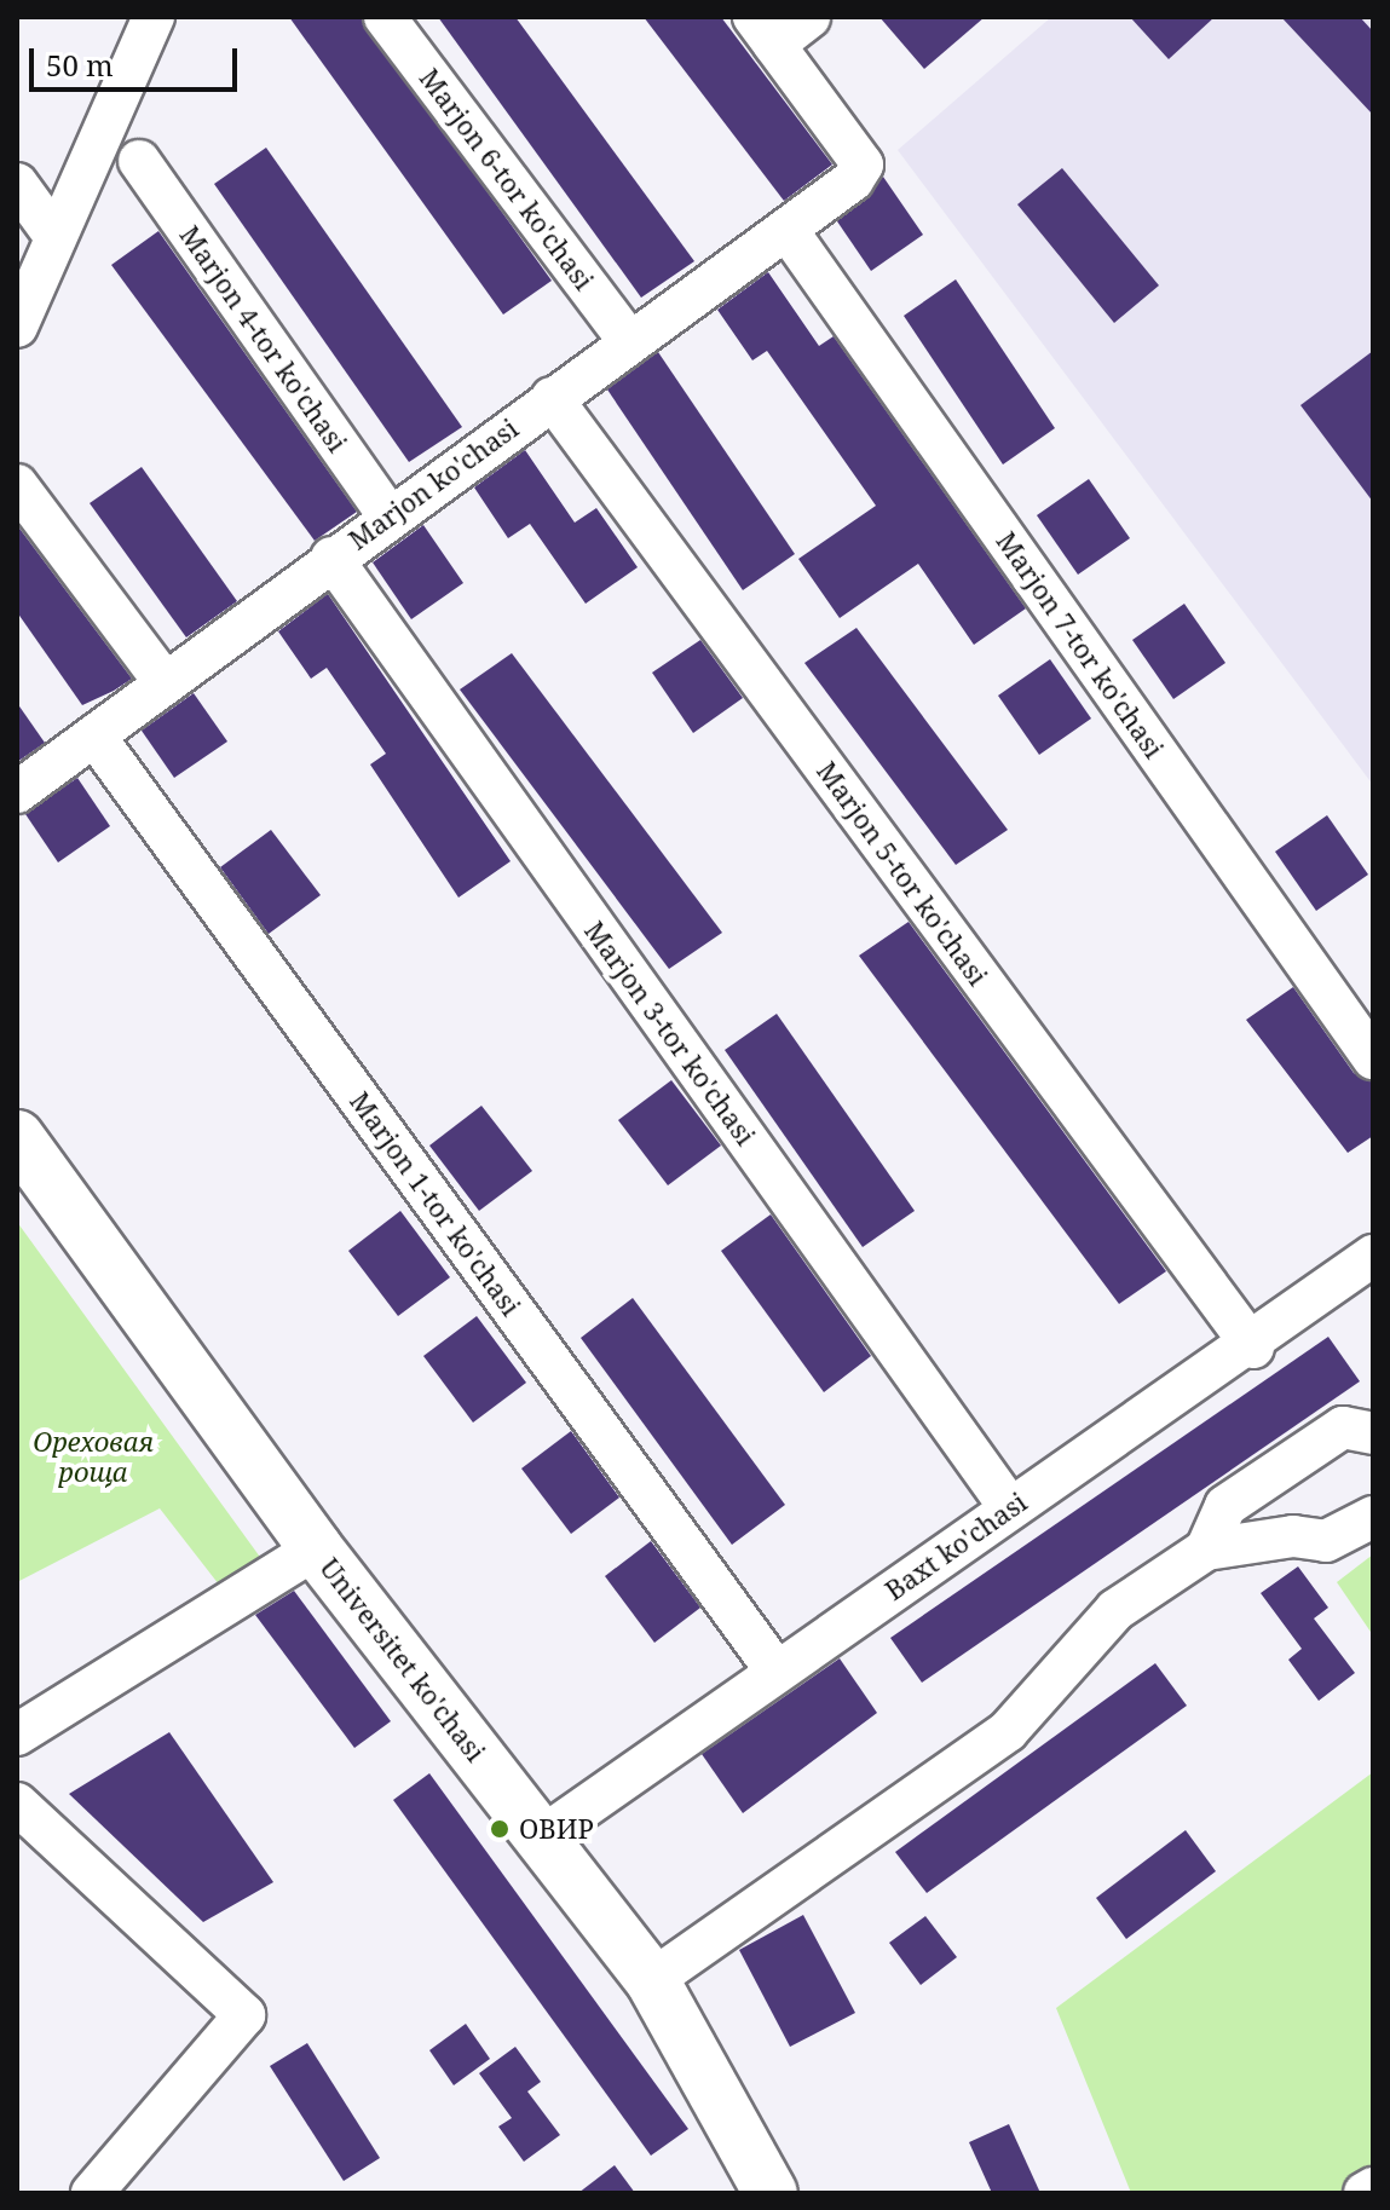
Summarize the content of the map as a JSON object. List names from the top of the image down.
{
  "streets": {
    "main road": ["Universitet ko'chasi"],
    "street": [
      "Marjon 6-tor ko'chasi",
      "Marjon 4-tor ko'chasi",
      "Marjon ko'chasi",
      "Marjon 7-tor ko'chasi",
      "Marjon 5-tor ko'chasi",
      "Marjon 3-tor ko'chasi",
      "Marjon 1-tor ko'chasi",
      "Baxt ko'chasi"
    ]
  },
  "crossings": [
    ["Marjon 6-tor ko'chasi", "Marjon ko'chasi"],
    ["Marjon 4-tor ko'chasi", "Marjon ko'chasi"],
    ["Marjon ko'chasi", "Marjon 7-tor ko'chasi"],
    ["Marjon ko'chasi", "Marjon 5-tor ko'chasi"],
    ["Marjon ko'chasi", "Marjon 3-tor ko'chasi"],
    ["Marjon ko'chasi", "Marjon 1-tor ko'chasi"],
    ["Marjon 5-tor ko'chasi", "Baxt ko'chasi"],
    ["Marjon 3-tor ko'chasi", "Baxt ko'chasi"],
    ["Marjon 1-tor ko'chasi", "Baxt ko'chasi"],
    ["Baxt ko'chasi", "Universitet ko'chasi"]
  ],
  "parks": ["Ореховая роща"],
  "places": ["ОВИР"],
  "scale_bar": "50 m"
}
